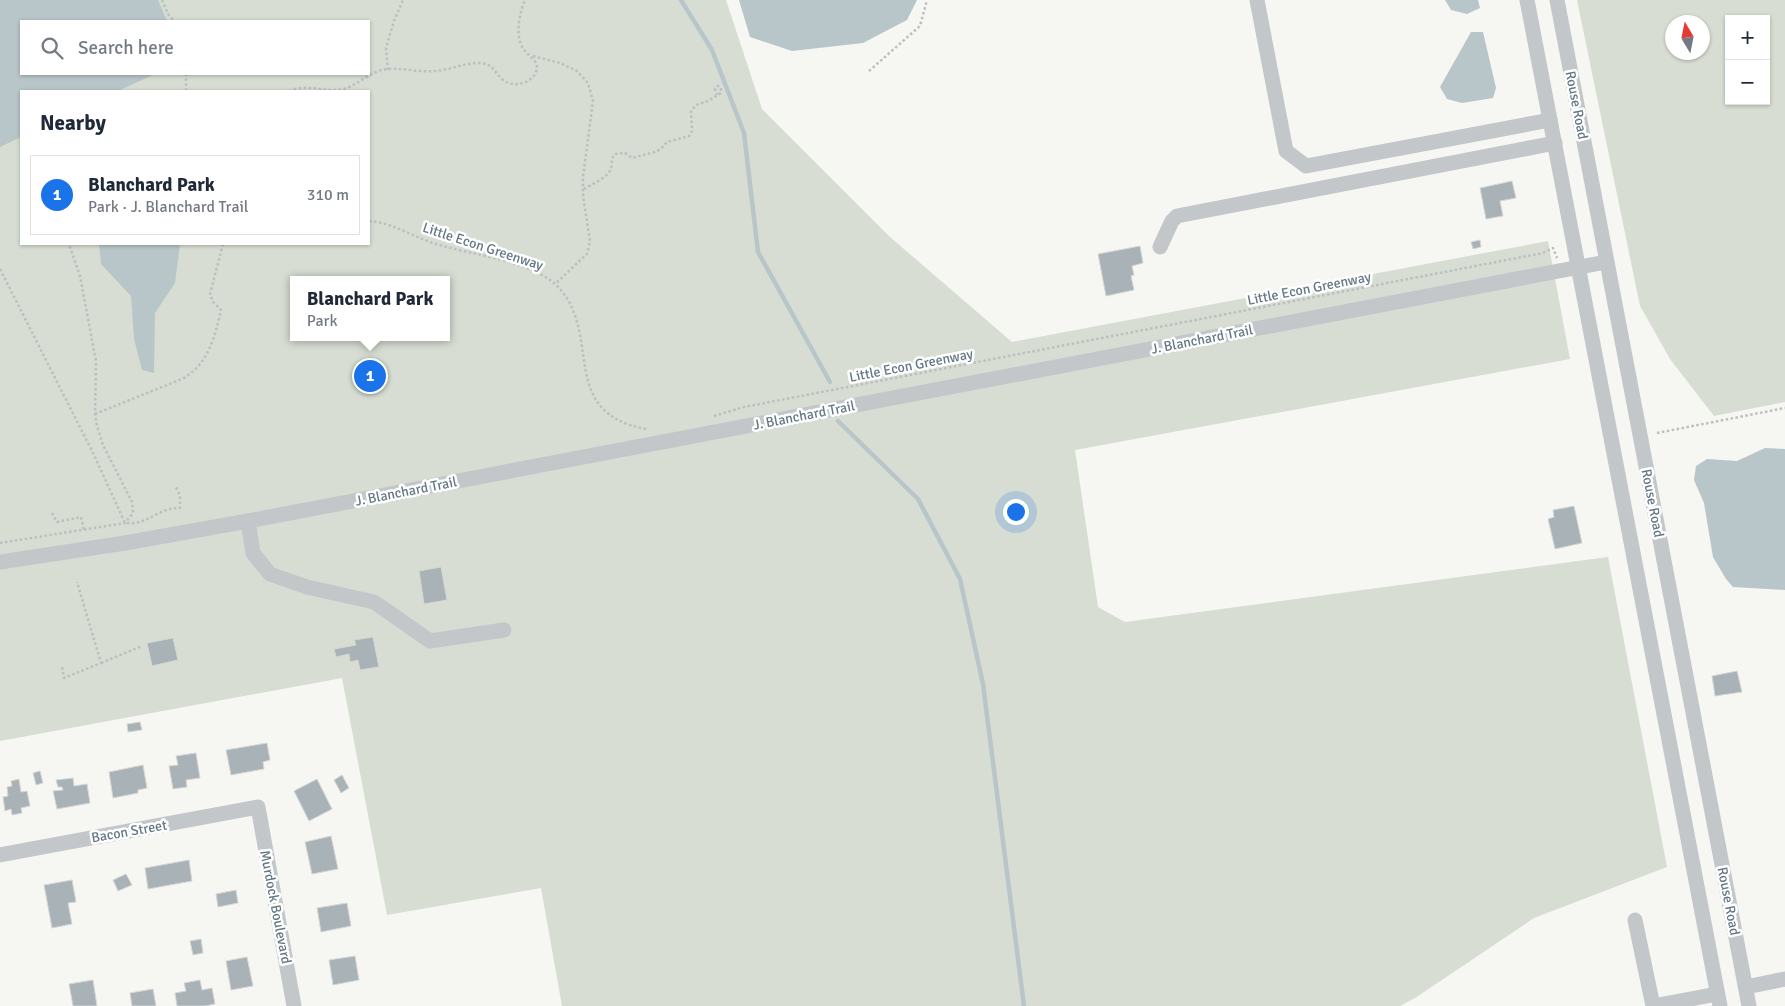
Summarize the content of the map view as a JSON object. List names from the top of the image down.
{
  "streets": {
    "street": [
      "Rouse Road",
      "J. Blanchard Trail",
      "Bacon Street",
      "Murdock Boulevard"
    ],
    "path": ["Little Econ Greenway"]
  },
  "crossings": [
    ["Rouse Road", "J. Blanchard Trail"],
    ["Bacon Street", "Murdock Boulevard"]
  ],
  "north": "top",
  "page": {
    "map_buttons": ["+", "−"],
    "search": "Search here",
    "heading": "Nearby",
    "list": [
      {
        "mark": "1",
        "name": "Blanchard Park",
        "note": "Park · J. Blanchard Trail",
        "value": "310 m"
      }
    ],
    "popup": ["Blanchard Park", "Park"],
    "pins": "1"
  }
}
